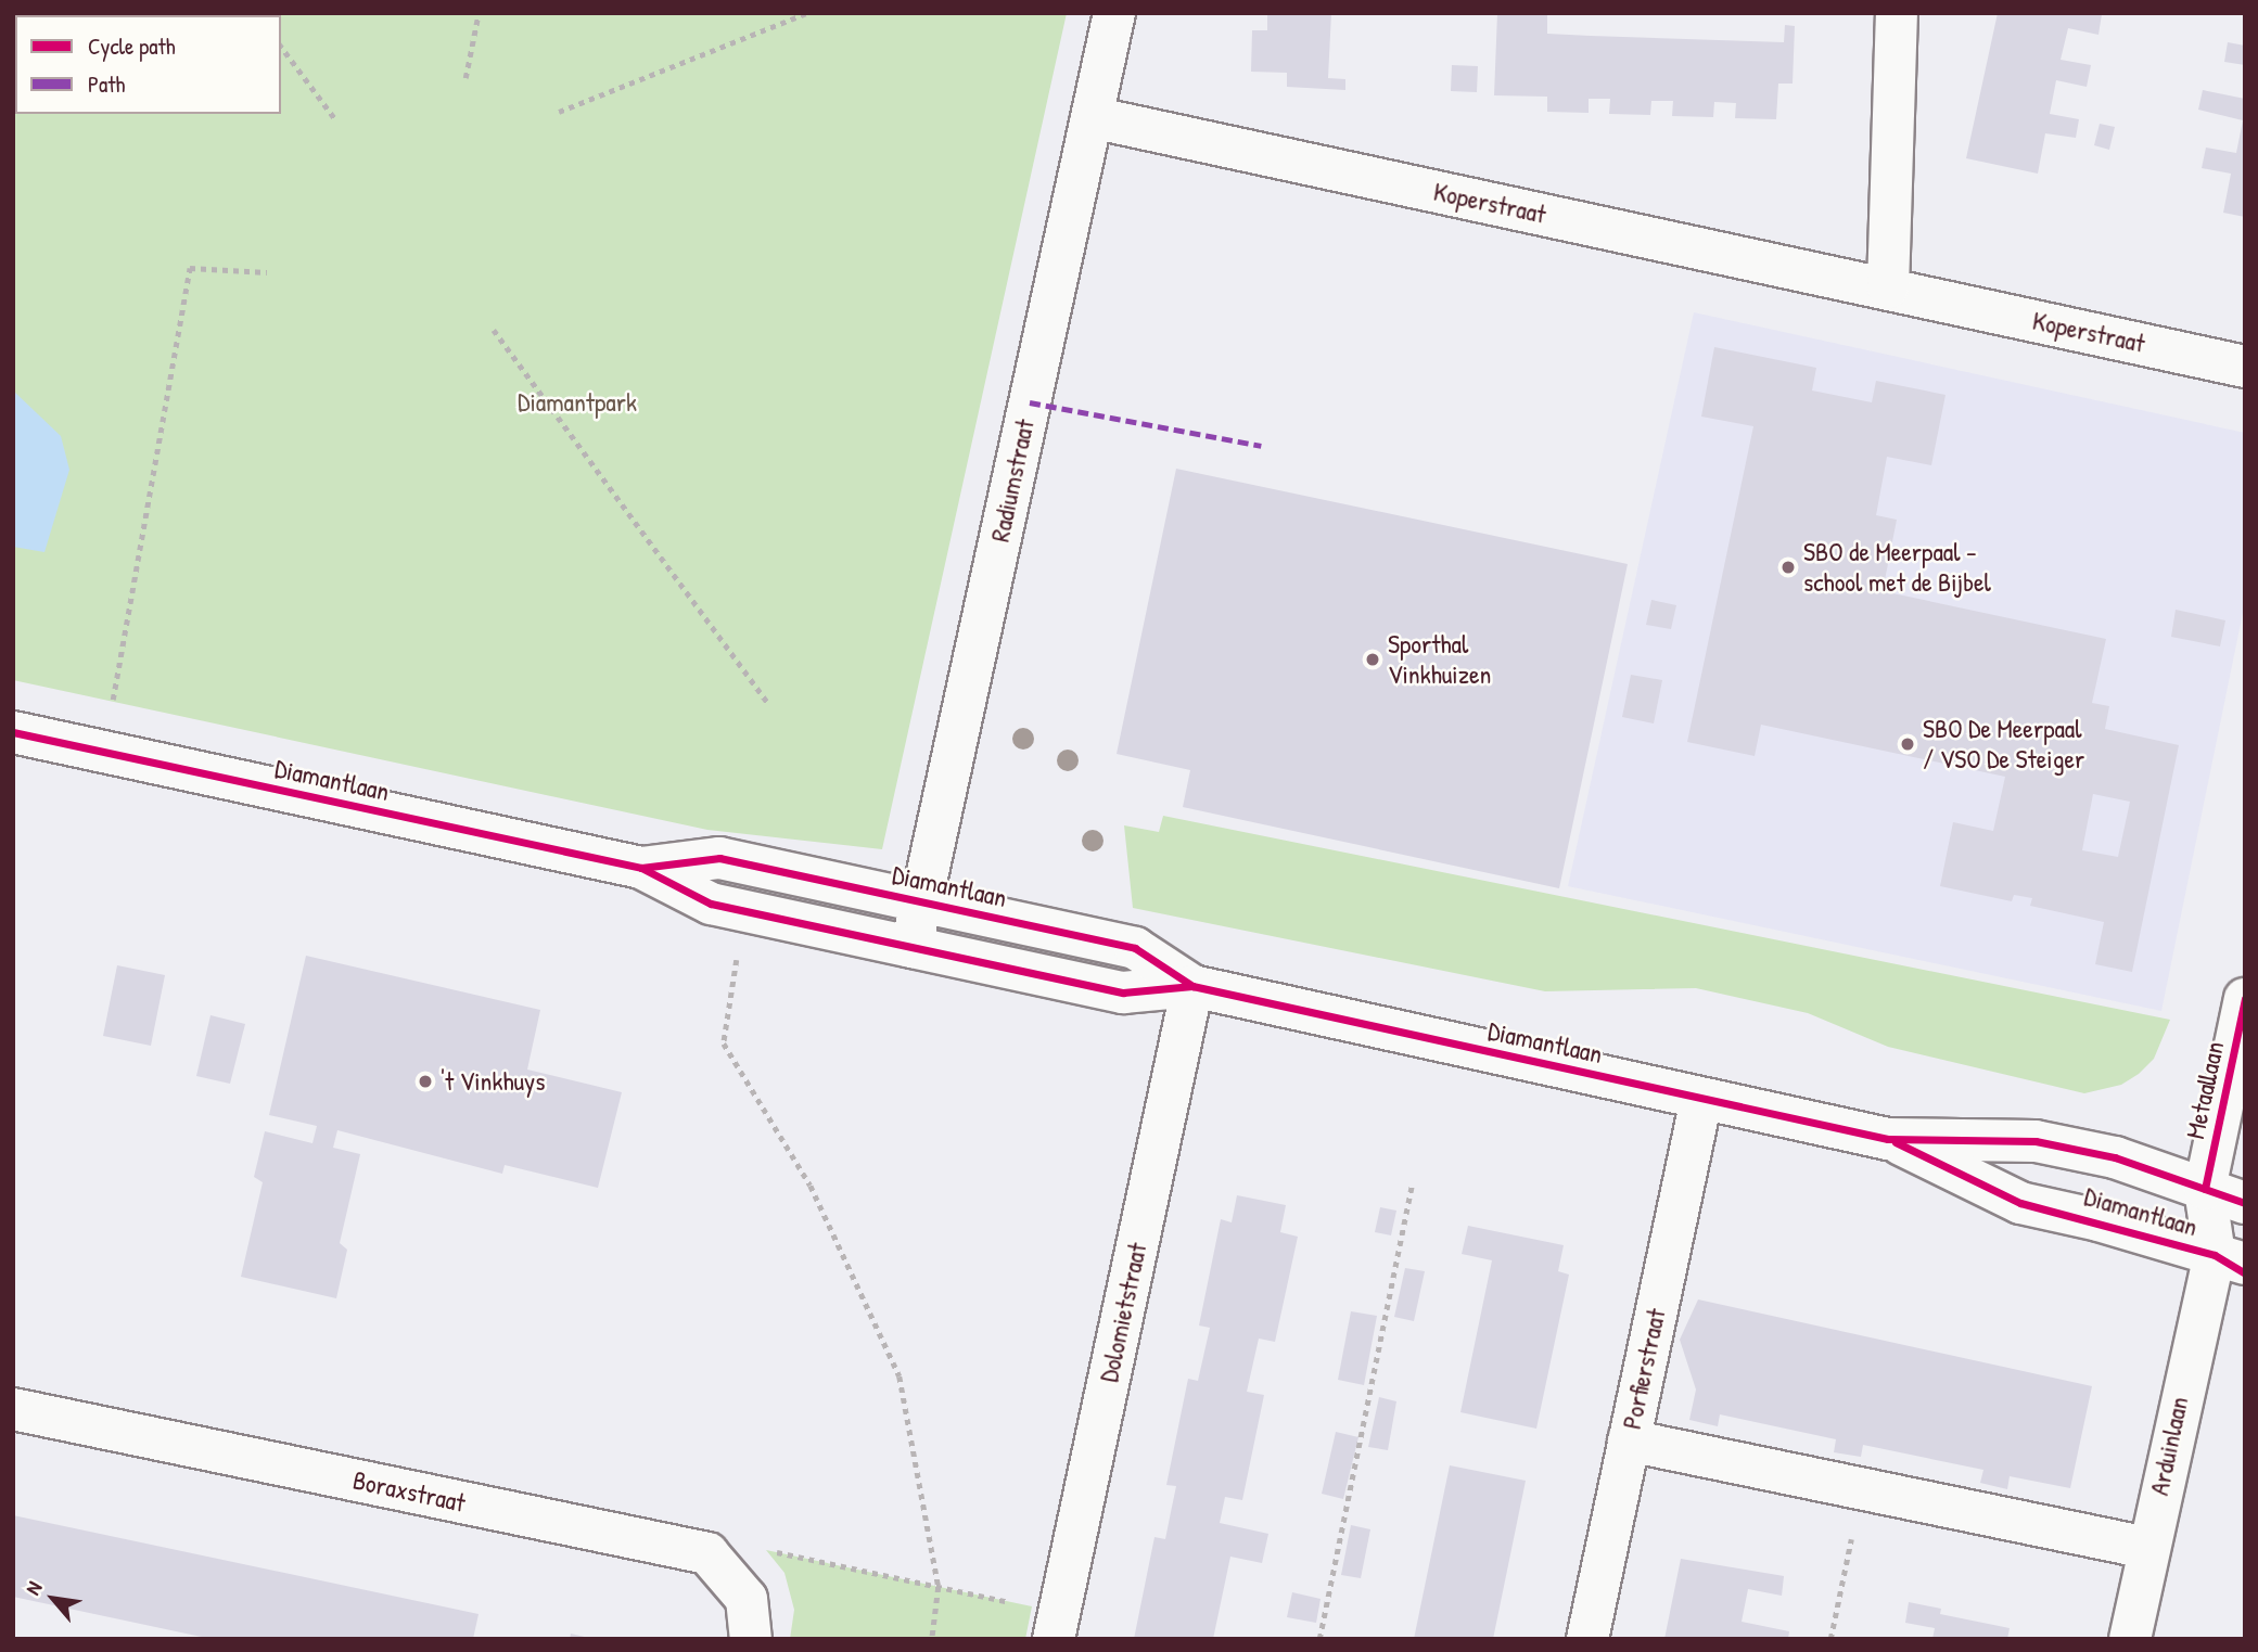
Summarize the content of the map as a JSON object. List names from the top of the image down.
{
  "streets": {
    "street": [
      "Koperstraat",
      "Radiumstraat",
      "Diamantlaan",
      "Metaallaan",
      "Dolomietstraat",
      "Porfierstraat",
      "Arduinlaan",
      "Boraxstraat"
    ]
  },
  "crossings": [
    ["Koperstraat", "Radiumstraat"],
    ["Radiumstraat", "Diamantlaan"],
    ["Diamantlaan", "Metaallaan"],
    ["Diamantlaan", "Dolomietstraat"],
    ["Diamantlaan", "Porfierstraat"],
    ["Diamantlaan", "Arduinlaan"],
    ["Metaallaan", "Arduinlaan"]
  ],
  "parks": ["Diamantpark"],
  "places": [
    "SBO de Meerpaal - school met de Bijbel",
    "Sporthal Vinkhuizen",
    "SBO De Meerpaal / VSO De Steiger",
    "'t Vinkhuys"
  ],
  "legend": ["Cycle path", "Path"],
  "north": "top left"
}
